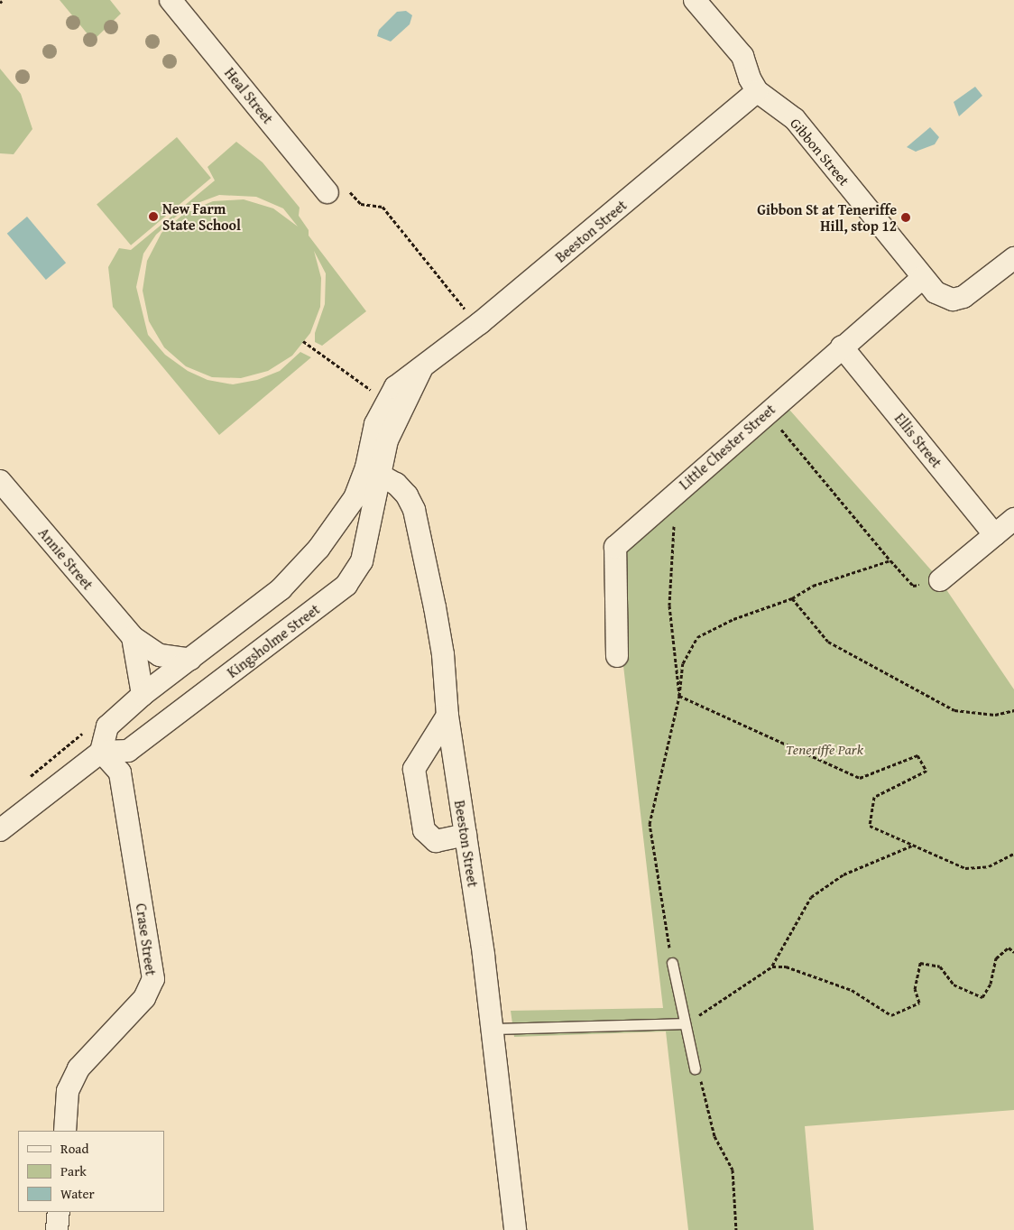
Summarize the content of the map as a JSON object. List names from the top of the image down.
{
  "streets": {
    "street": [
      "Heal Street",
      "Gibbon Street",
      "Beeston Street",
      "Ellis Street",
      "Little Chester Street",
      "Annie Street",
      "Kingsholme Street",
      "Crase Street"
    ]
  },
  "crossings": [
    ["Gibbon Street", "Beeston Street"],
    ["Gibbon Street", "Little Chester Street"],
    ["Beeston Street", "Kingsholme Street"],
    ["Ellis Street", "Little Chester Street"],
    ["Kingsholme Street", "Crase Street"]
  ],
  "parks": ["Teneriffe Park"],
  "places": ["New Farm State School", "Gibbon St at Teneriffe Hill, stop 12"],
  "legend": ["Road", "Park", "Water"]
}
